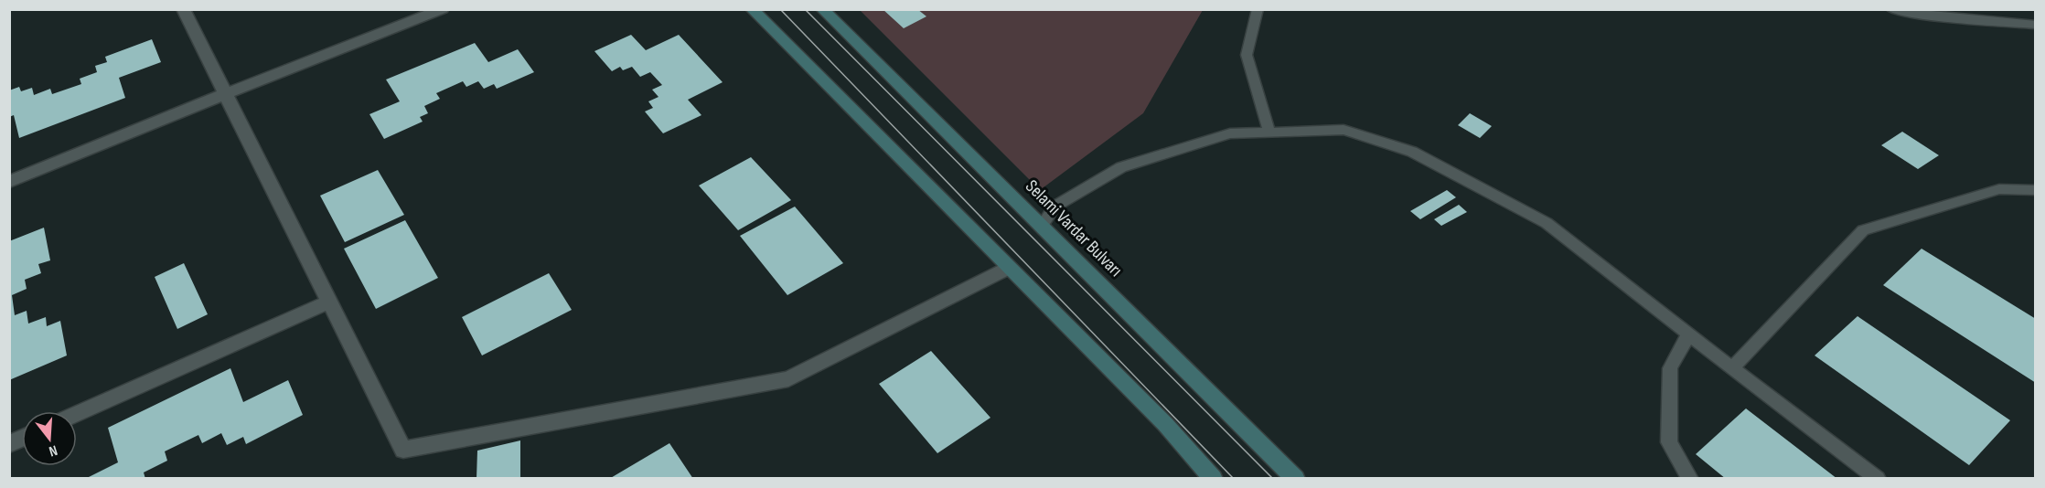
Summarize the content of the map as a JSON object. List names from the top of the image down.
{
  "streets": {
    "main road": ["Selami Vardar Bulvarı"]
  },
  "north": "bottom"
}
